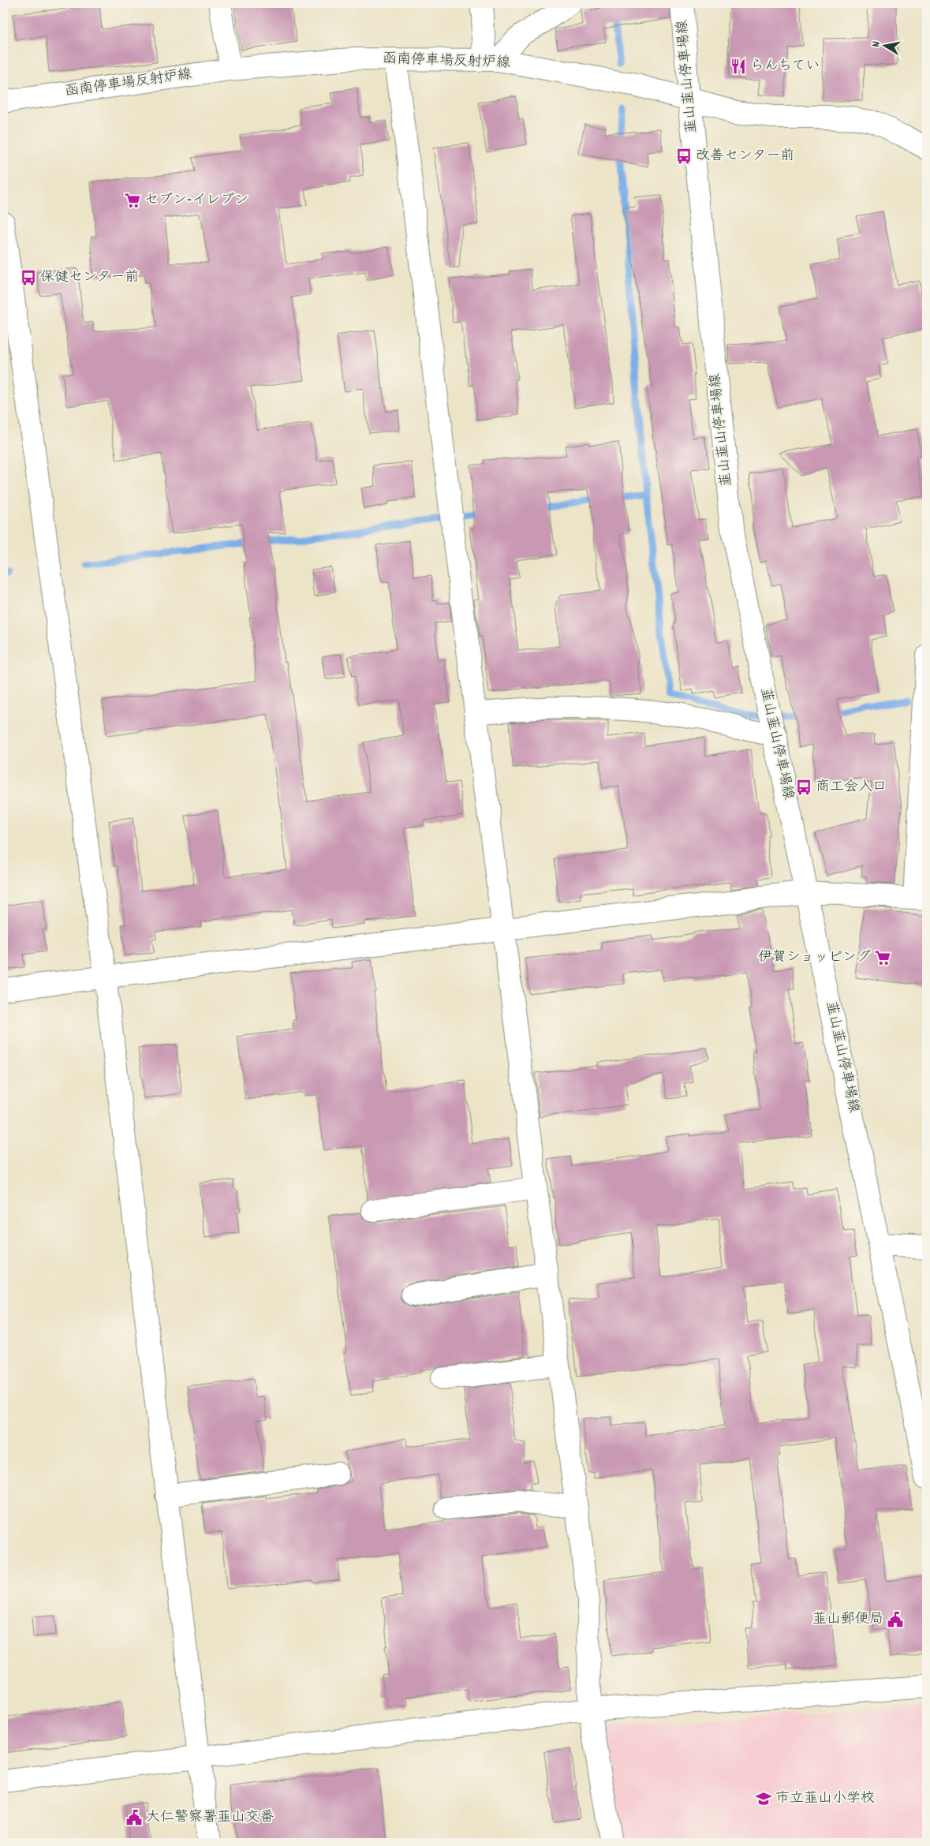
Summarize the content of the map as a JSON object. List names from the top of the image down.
{
  "streets": {
    "street": ["函南停車場反射炉線", "韮山韮山停車場線"]
  },
  "crossings": [
    ["函南停車場反射炉線", "韮山韮山停車場線"]
  ],
  "places": {
    "restaurant": ["らんちてい"],
    "bus stop": ["改善センター前", "保健センター前", "商工会入口"],
    "supermarket": ["セブン-イレブン", "伊賀ショッピング"],
    "public building": ["韮山郵便局", "大仁警察署韮山交番"],
    "school or university": ["市立韮山小学校"]
  },
  "north": "left"
}
